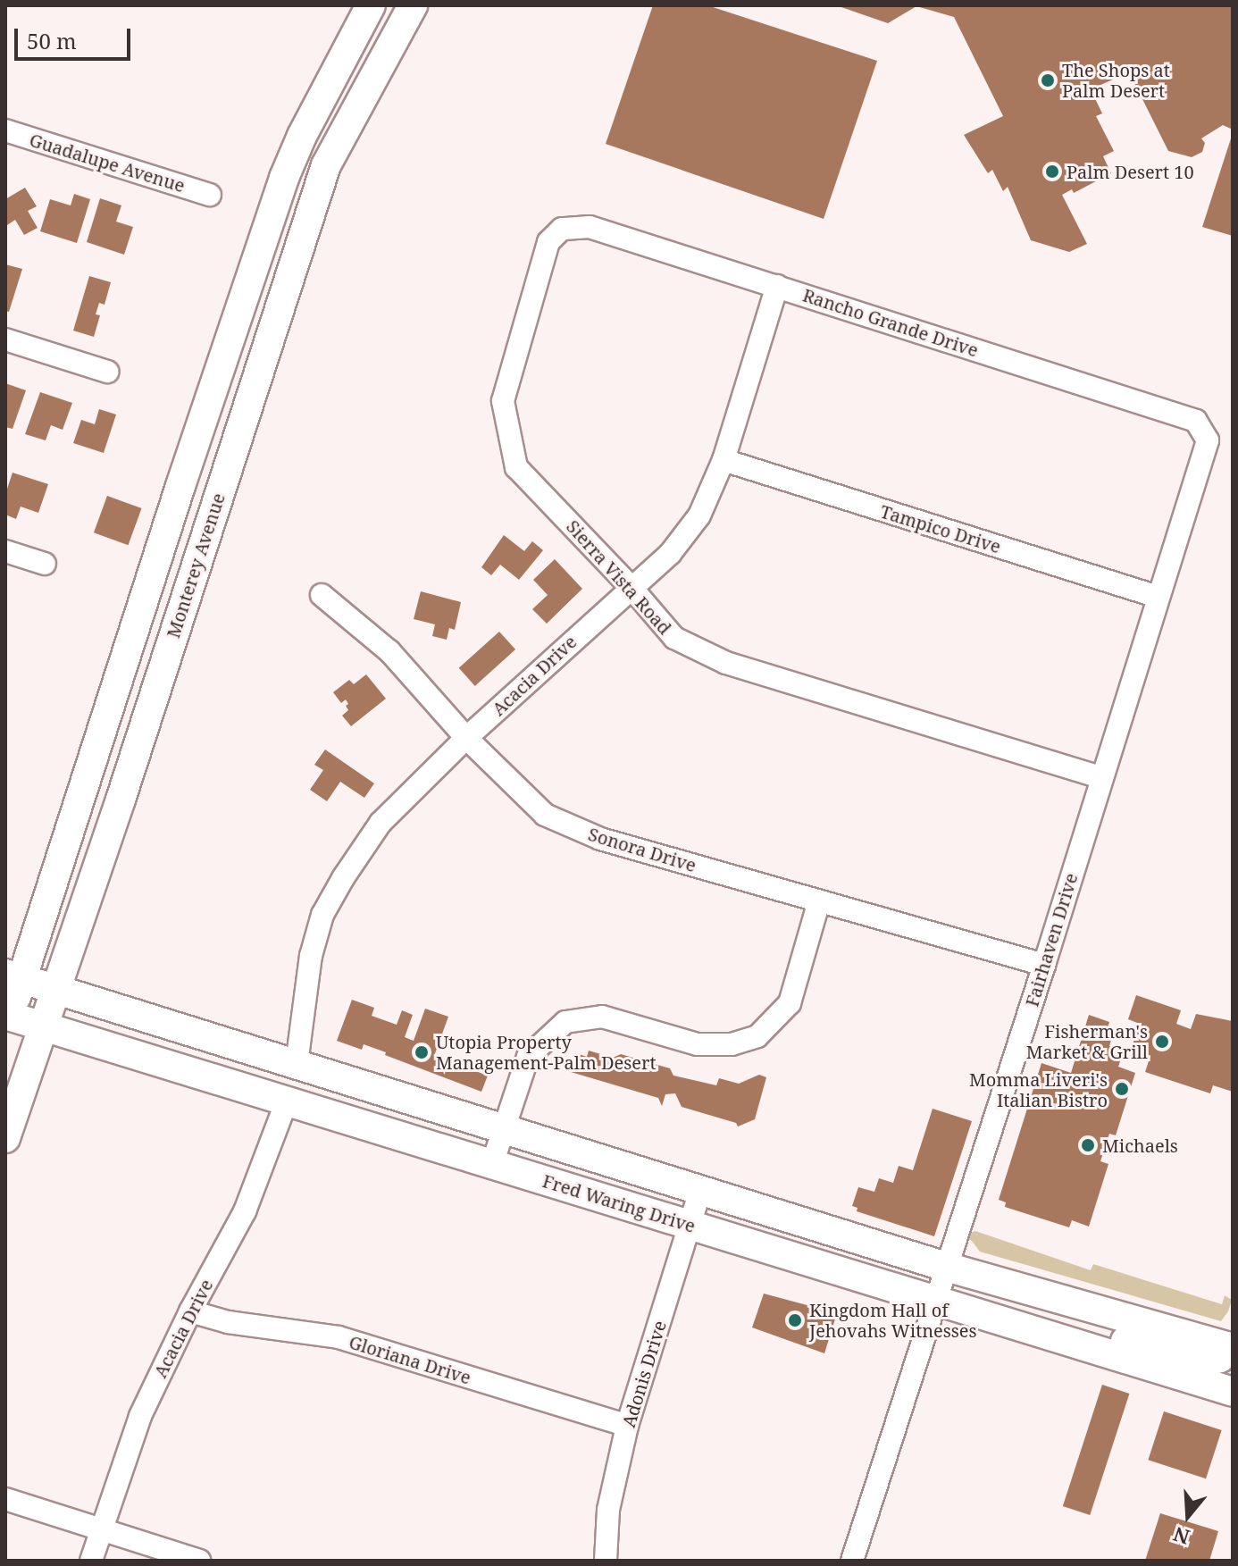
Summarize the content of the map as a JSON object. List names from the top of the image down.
{
  "streets": {
    "main road": ["Monterey Avenue", "Fred Waring Drive"],
    "street": [
      "Guadalupe Avenue",
      "Rancho Grande Drive",
      "Tampico Drive",
      "Sierra Vista Road",
      "Acacia Drive",
      "Sonora Drive",
      "Fairhaven Drive",
      "Gloriana Drive",
      "Adonis Drive"
    ]
  },
  "crossings": [
    ["Rancho Grande Drive", "Sierra Vista Road"],
    ["Rancho Grande Drive", "Acacia Drive"],
    ["Rancho Grande Drive", "Fairhaven Drive"],
    ["Tampico Drive", "Acacia Drive"],
    ["Tampico Drive", "Fairhaven Drive"],
    ["Monterey Avenue", "Fred Waring Drive"],
    ["Sierra Vista Road", "Acacia Drive"],
    ["Sierra Vista Road", "Fairhaven Drive"],
    ["Acacia Drive", "Sonora Drive"],
    ["Acacia Drive", "Fred Waring Drive"],
    ["Acacia Drive", "Gloriana Drive"],
    ["Sonora Drive", "Fairhaven Drive"],
    ["Fairhaven Drive", "Fred Waring Drive"],
    ["Fred Waring Drive", "Adonis Drive"],
    ["Gloriana Drive", "Adonis Drive"]
  ],
  "places": [
    "The Shops at Palm Desert",
    "Palm Desert 10",
    "Fisherman's Market & Grill",
    "Utopia Property Management-Palm Desert",
    "Momma Liveri's Italian Bistro",
    "Michaels",
    "Kingdom Hall of Jehovahs Witnesses"
  ],
  "scale_bar": "50 m",
  "north": "bottom"
}
